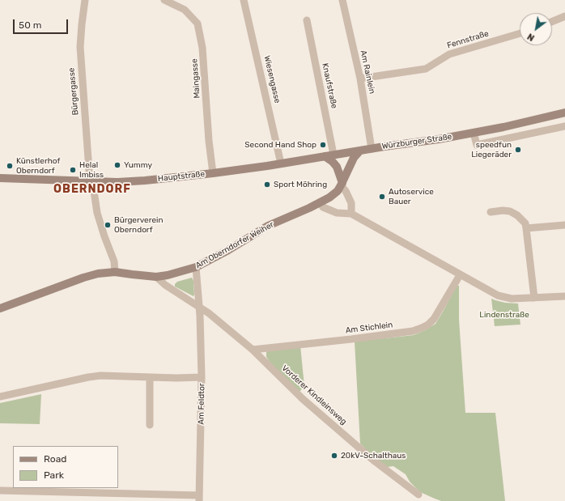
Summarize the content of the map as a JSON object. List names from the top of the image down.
{
  "streets": {
    "main road": ["Würzburger Straße", "Hauptstraße", "Am Oberndorfer Weiher"],
    "street": [
      "Fennstraße",
      "Am Rainlein",
      "Maingasse",
      "Wiesengasse",
      "Knaufstraße",
      "Bürgergasse",
      "Am Stichlein",
      "Vorderer Kindleinsweg",
      "Am Feldtor"
    ]
  },
  "crossings": [
    ["Fennstraße", "Am Rainlein"],
    ["Am Rainlein", "Würzburger Straße"],
    ["Maingasse", "Hauptstraße"],
    ["Wiesengasse", "Hauptstraße"],
    ["Knaufstraße", "Hauptstraße"],
    ["Bürgergasse", "Hauptstraße"],
    ["Würzburger Straße", "Hauptstraße"],
    ["Würzburger Straße", "Am Oberndorfer Weiher"],
    ["Hauptstraße", "Am Oberndorfer Weiher"],
    ["Am Oberndorfer Weiher", "Am Feldtor"],
    ["Am Stichlein", "Vorderer Kindleinsweg"],
    ["Vorderer Kindleinsweg", "Am Feldtor"]
  ],
  "districts": ["OBERNDORF"],
  "parks": ["Lindenstraße"],
  "places": [
    "Second Hand Shop",
    "speedfun Liegeräder",
    "Yummy",
    "Künstlerhof Oberndorf",
    "Helal Imbiss",
    "Sport Möhring",
    "Autoservice Bauer",
    "Bürgerverein Oberndorf",
    "20kV-Schalthaus"
  ],
  "legend": ["Road", "Park"],
  "scale_bar": "50 m",
  "north": "bottom left"
}
